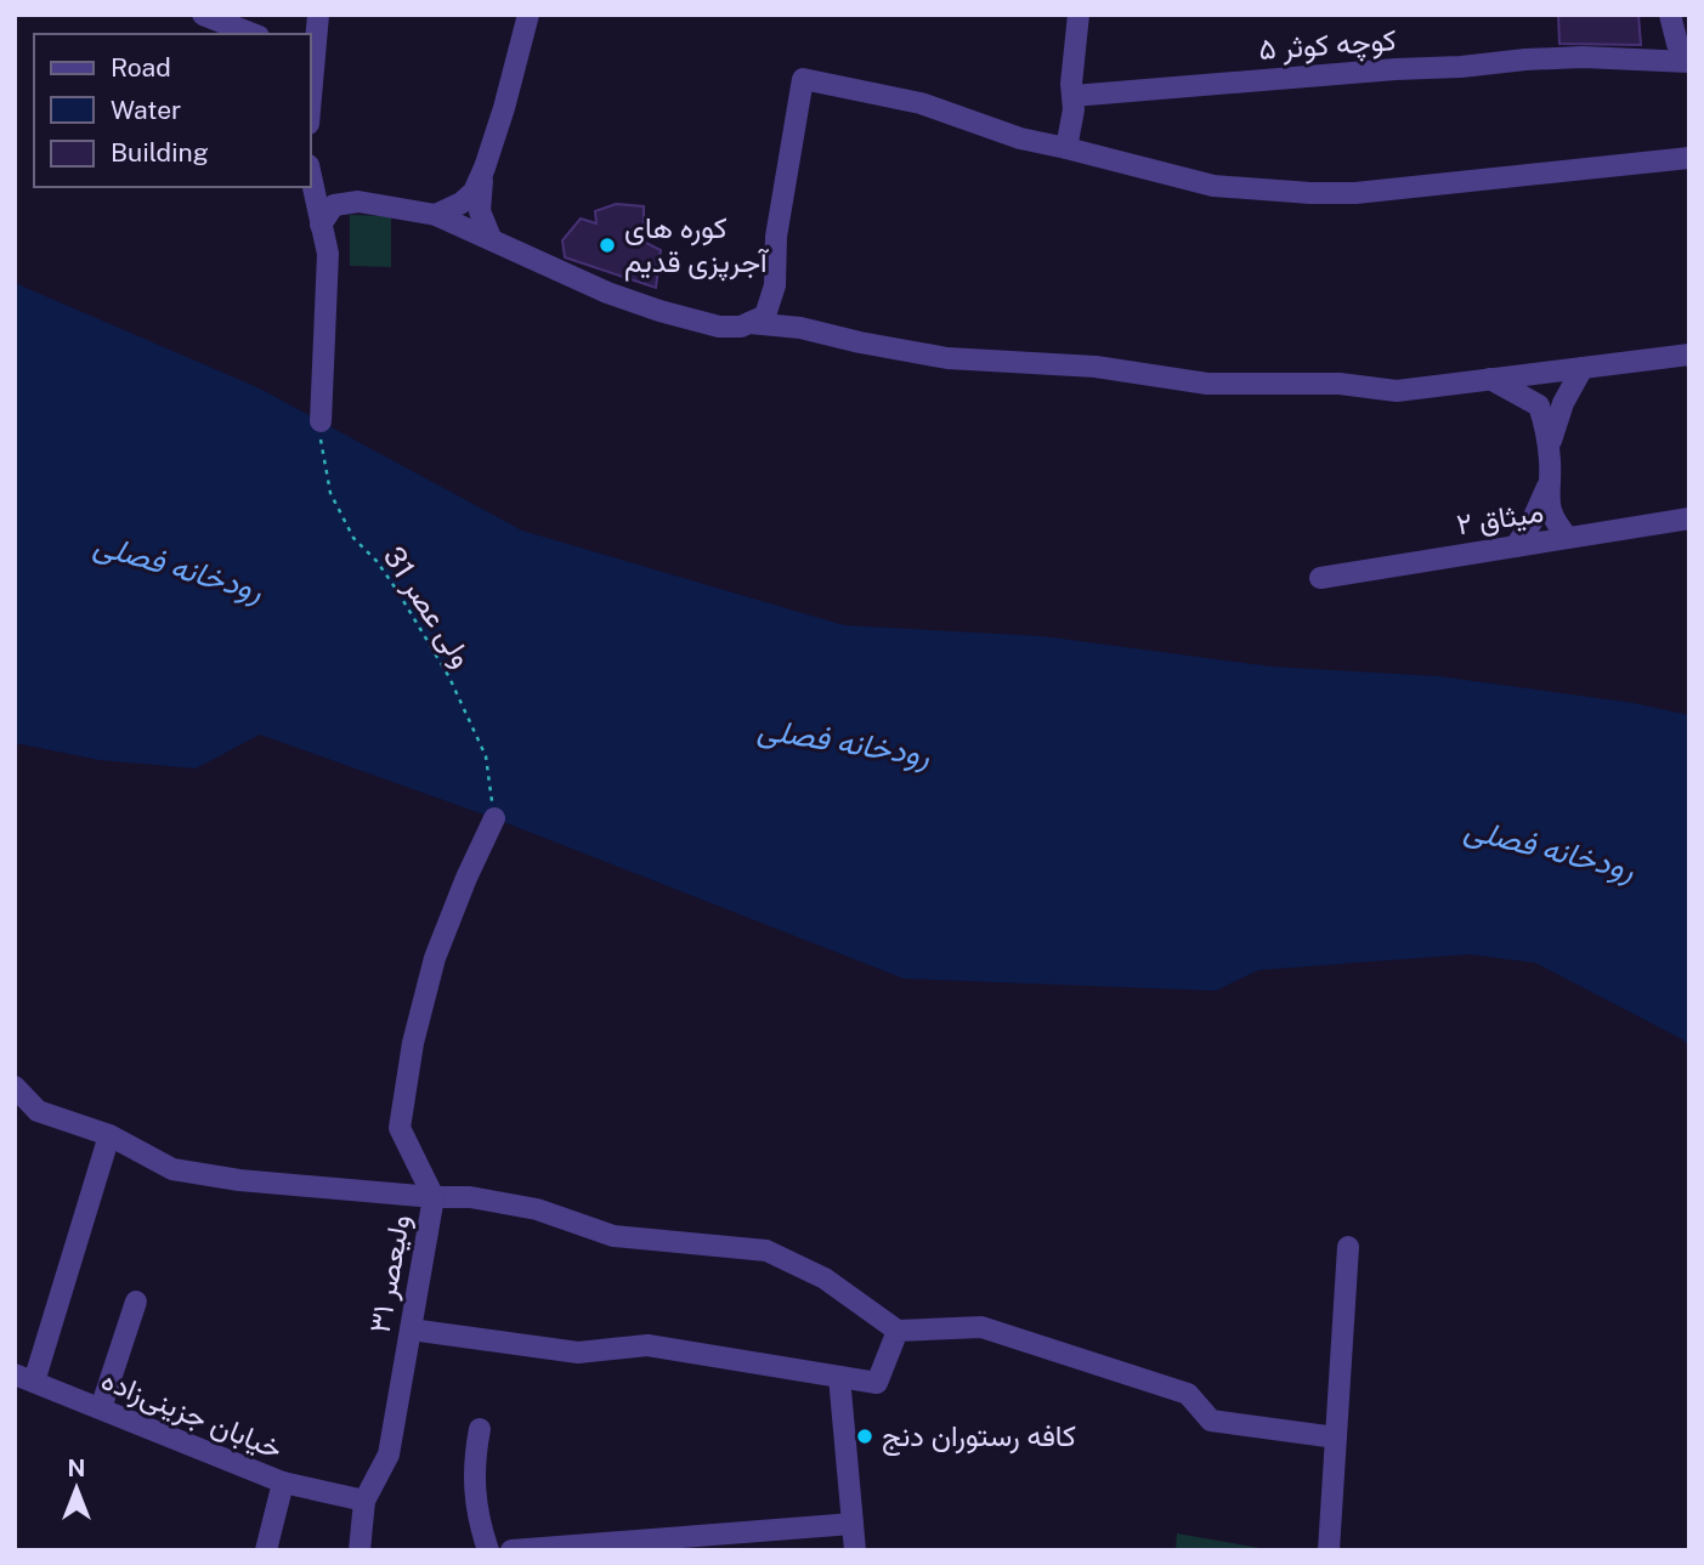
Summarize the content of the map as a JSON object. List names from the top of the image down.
{
  "streets": {
    "street": [
      "کوچه کوثر ۵",
      "میثاق ۲",
      "ولیعصر ۳۱",
      "خیابان جزینی‌زاده"
    ],
    "path": ["ولی عصر 31"]
  },
  "crossings": [
    ["ولی عصر 31", "ولیعصر ۳۱"]
  ],
  "water": ["رودخانه فصلی"],
  "places": ["کوره های آجرپزی قدیم", "کافه رستوران دنج"],
  "legend": ["Road", "Water", "Building"],
  "north": "top"
}
